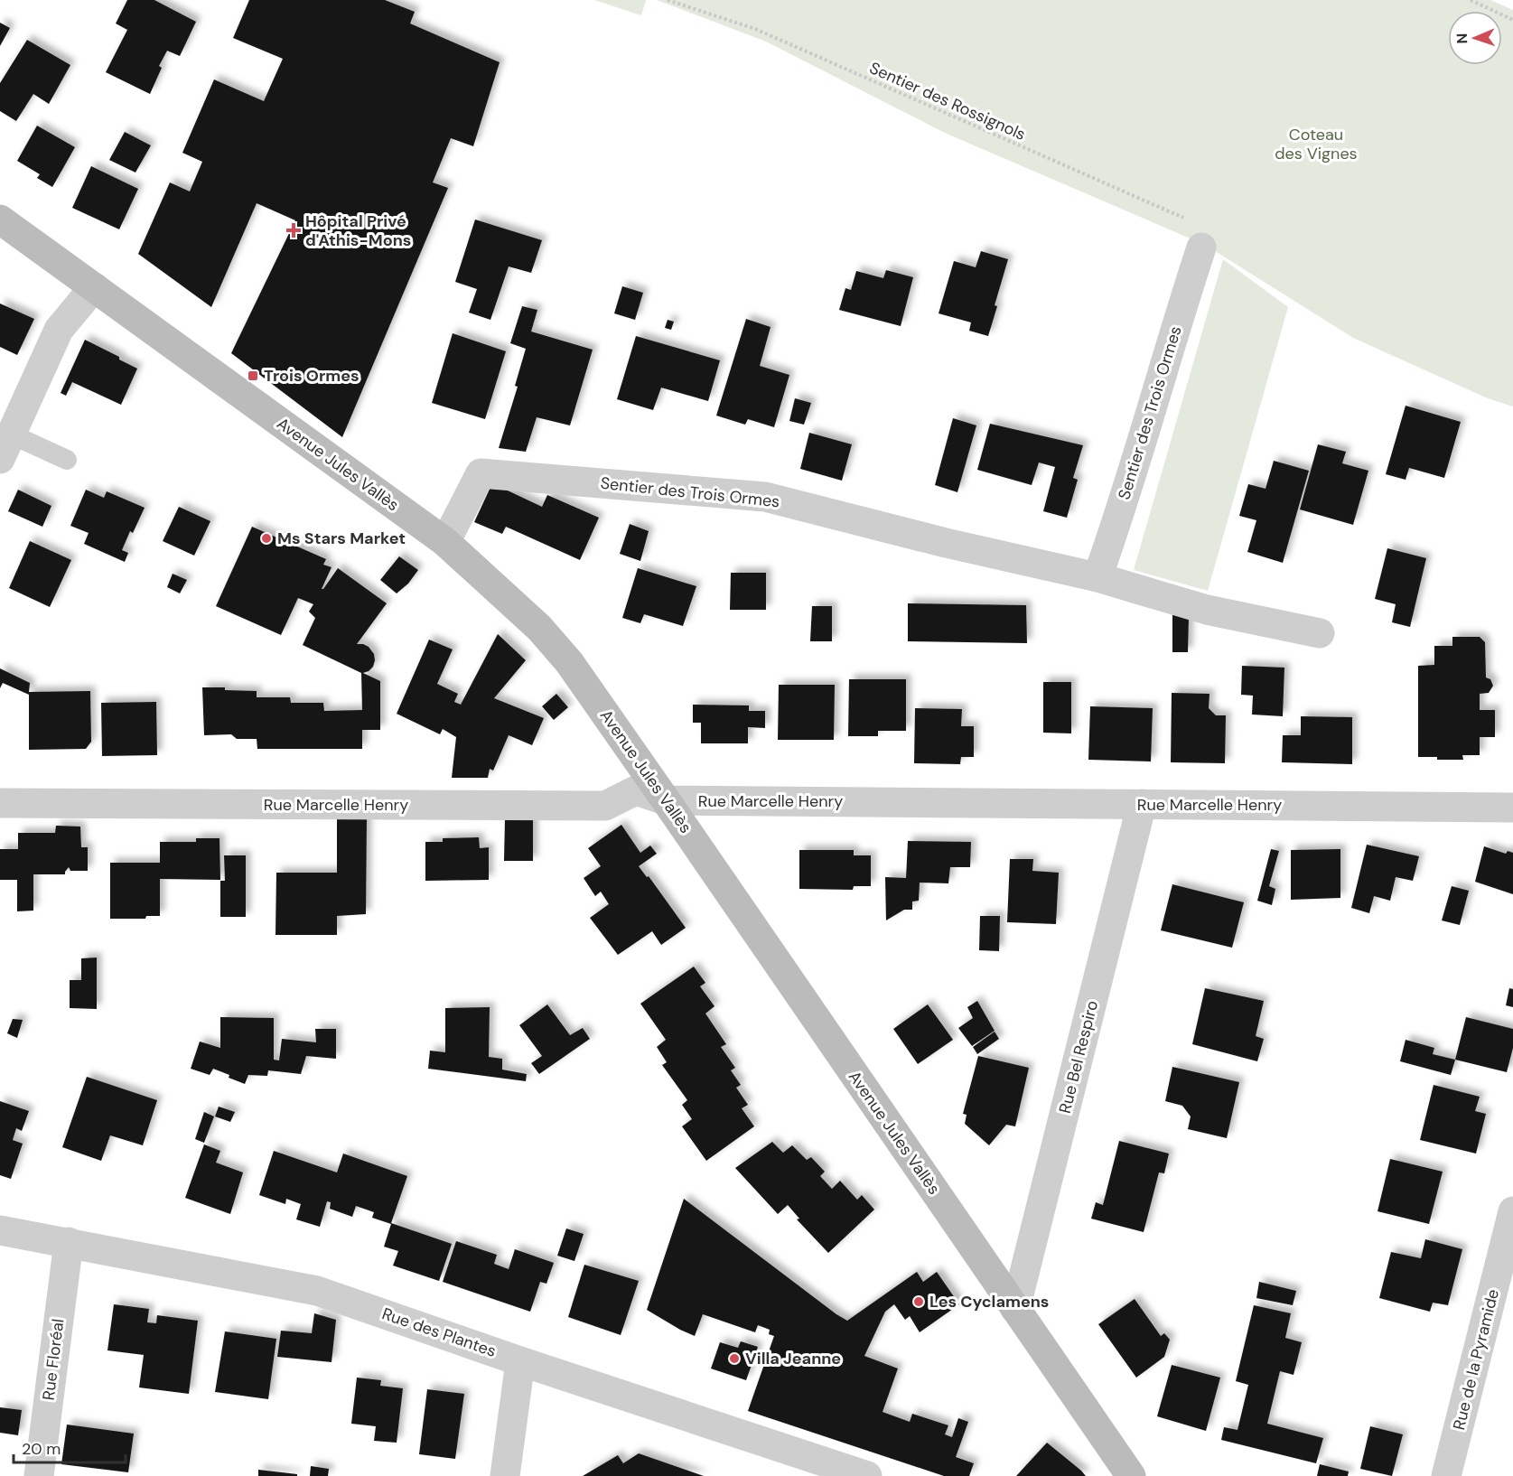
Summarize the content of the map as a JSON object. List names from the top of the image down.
{
  "streets": {
    "main road": ["Avenue Jules Vallès"],
    "street": [
      "Sentier des Trois Ormes",
      "Rue Marcelle Henry",
      "Rue Bel Respiro",
      "Rue des Plantes",
      "Rue Floréal",
      "Rue de la Pyramide"
    ],
    "path": ["Sentier des Rossignols"]
  },
  "crossings": [
    ["Sentier des Trois Ormes", "Avenue Jules Vallès"],
    ["Avenue Jules Vallès", "Rue Marcelle Henry"],
    ["Avenue Jules Vallès", "Rue Bel Respiro"],
    ["Rue Marcelle Henry", "Rue Bel Respiro"],
    ["Rue des Plantes", "Rue Floréal"]
  ],
  "parks": ["Coteau des Vignes"],
  "places": {
    "health": ["Hôpital Privé d'Athis-Mons"],
    "transit": ["Trois Ormes"],
    "other": ["Ms Stars Market", "Les Cyclamens", "Villa Jeanne"]
  },
  "scale_bar": "20 m",
  "north": "left"
}
